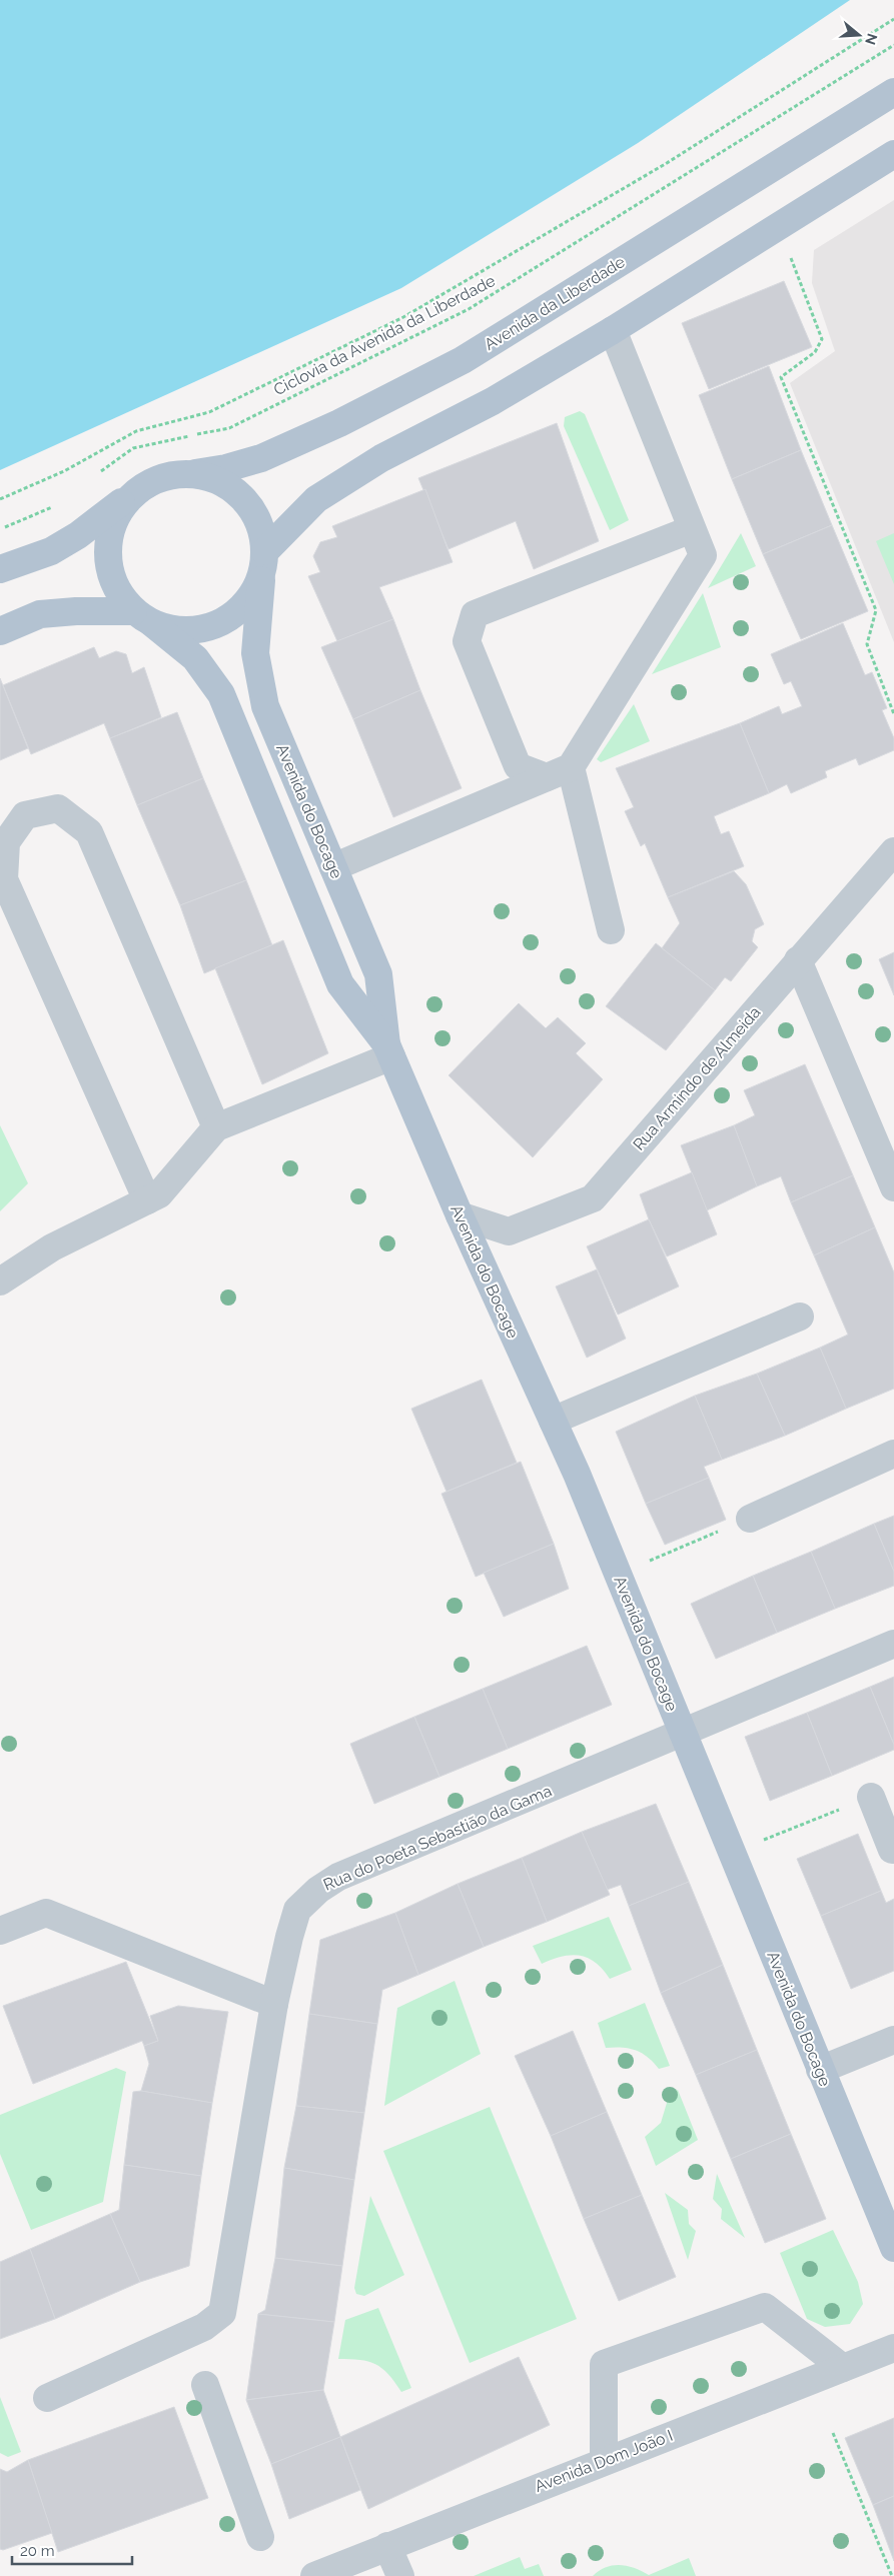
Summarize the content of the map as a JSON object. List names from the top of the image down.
{
  "streets": {
    "main road": ["Avenida da Liberdade", "Avenida do Bocage"],
    "street": ["Rua Armindo de Almeida", "Rua do Poeta Sebastião da Gama", "Avenida Dom João I"],
    "path": ["Ciclovia da Avenida da Liberdade"]
  },
  "crossings": [
    ["Avenida da Liberdade", "Avenida do Bocage"],
    ["Avenida do Bocage", "Rua Armindo de Almeida"],
    ["Avenida do Bocage", "Rua do Poeta Sebastião da Gama"]
  ],
  "scale_bar": "20 m",
  "north": "right"
}
